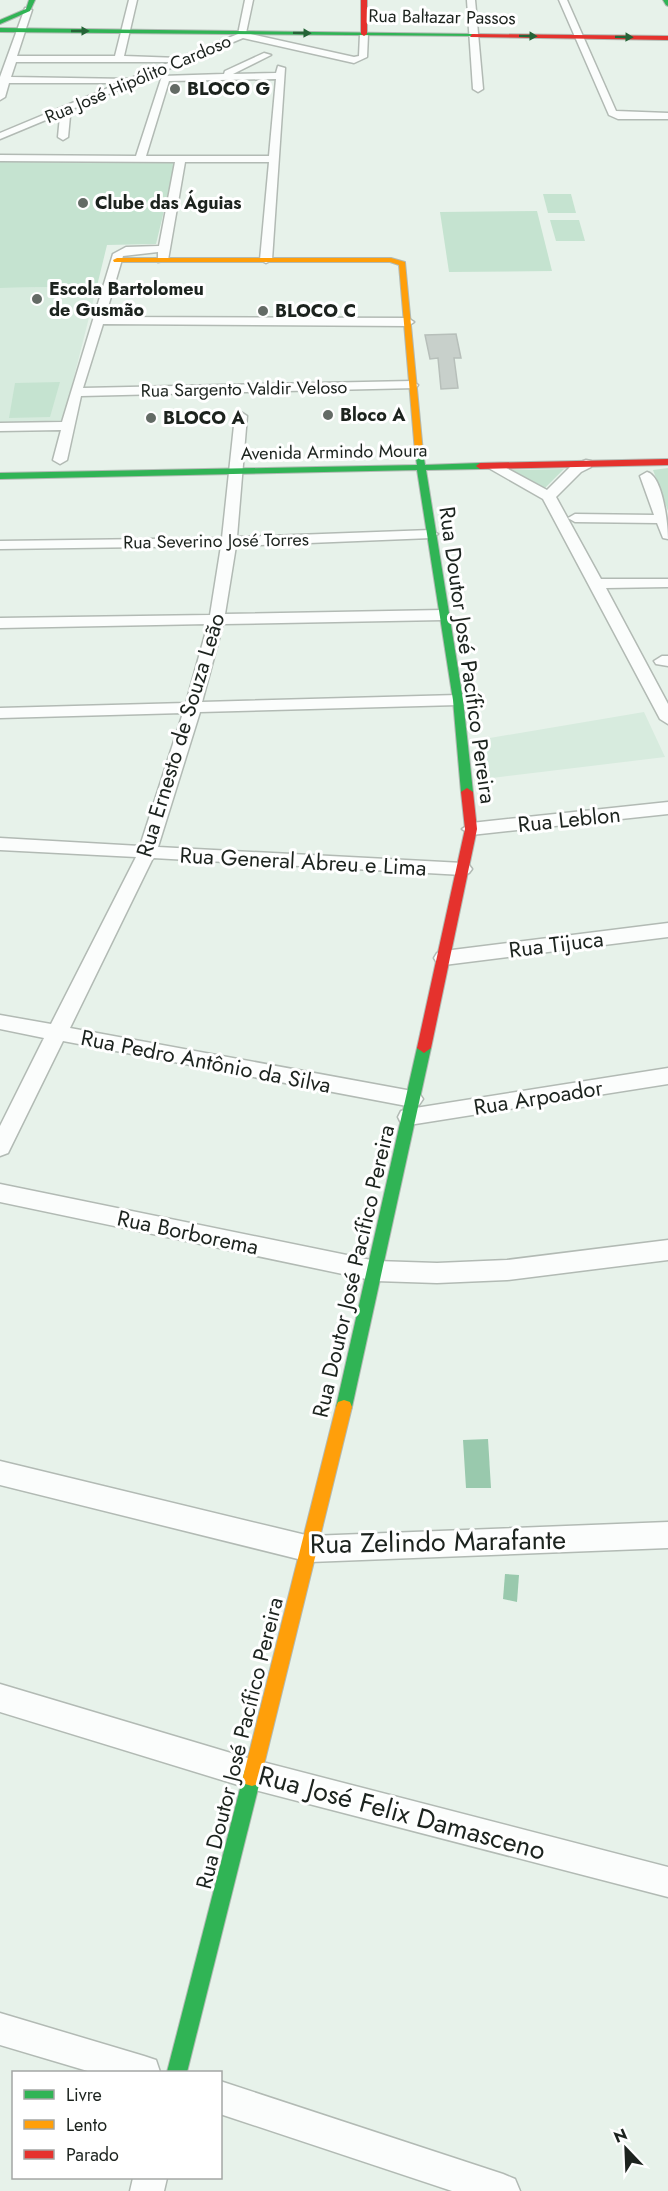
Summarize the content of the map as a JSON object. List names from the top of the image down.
{
  "streets": {
    "street": [
      "Rua Baltazar Passos",
      "Rua José Hipólito Cardoso",
      "Rua Sargento Valdir Veloso",
      "Avenida Armindo Moura",
      "Rua Severino José Torres",
      "Rua Doutor José Pacífico Pereira",
      "Rua Ernesto de Souza Leão",
      "Rua Leblon",
      "Rua General Abreu e Lima",
      "Rua Tijuca",
      "Rua Pedro Antônio da Silva",
      "Rua Arpoador",
      "Rua Borborema",
      "Rua Zelindo Marafante",
      "Rua José Felix Damasceno"
    ]
  },
  "crossings": [
    ["Rua Baltazar Passos", "Rua José Hipólito Cardoso"],
    ["Rua Sargento Valdir Veloso", "Rua Doutor José Pacífico Pereira"],
    ["Avenida Armindo Moura", "Rua Doutor José Pacífico Pereira"],
    ["Avenida Armindo Moura", "Rua Ernesto de Souza Leão"],
    ["Rua Severino José Torres", "Rua Doutor José Pacífico Pereira"],
    ["Rua Severino José Torres", "Rua Ernesto de Souza Leão"],
    ["Rua Doutor José Pacífico Pereira", "Rua Leblon"],
    ["Rua Doutor José Pacífico Pereira", "Rua General Abreu e Lima"],
    ["Rua Doutor José Pacífico Pereira", "Rua Tijuca"],
    ["Rua Doutor José Pacífico Pereira", "Rua Pedro Antônio da Silva"],
    ["Rua Doutor José Pacífico Pereira", "Rua Arpoador"],
    ["Rua Doutor José Pacífico Pereira", "Rua Borborema"],
    ["Rua Doutor José Pacífico Pereira", "Rua Zelindo Marafante"],
    ["Rua Doutor José Pacífico Pereira", "Rua José Felix Damasceno"],
    ["Rua Ernesto de Souza Leão", "Rua General Abreu e Lima"],
    ["Rua Ernesto de Souza Leão", "Rua Pedro Antônio da Silva"],
    ["Rua Pedro Antônio da Silva", "Rua Arpoador"]
  ],
  "places": [
    "BLOCO G",
    "Clube das Águias",
    "Escola Bartolomeu de Gusmão",
    "BLOCO C",
    "Bloco A",
    "BLOCO A"
  ],
  "legend": ["Livre", "Lento", "Parado"],
  "north": "top left"
}
